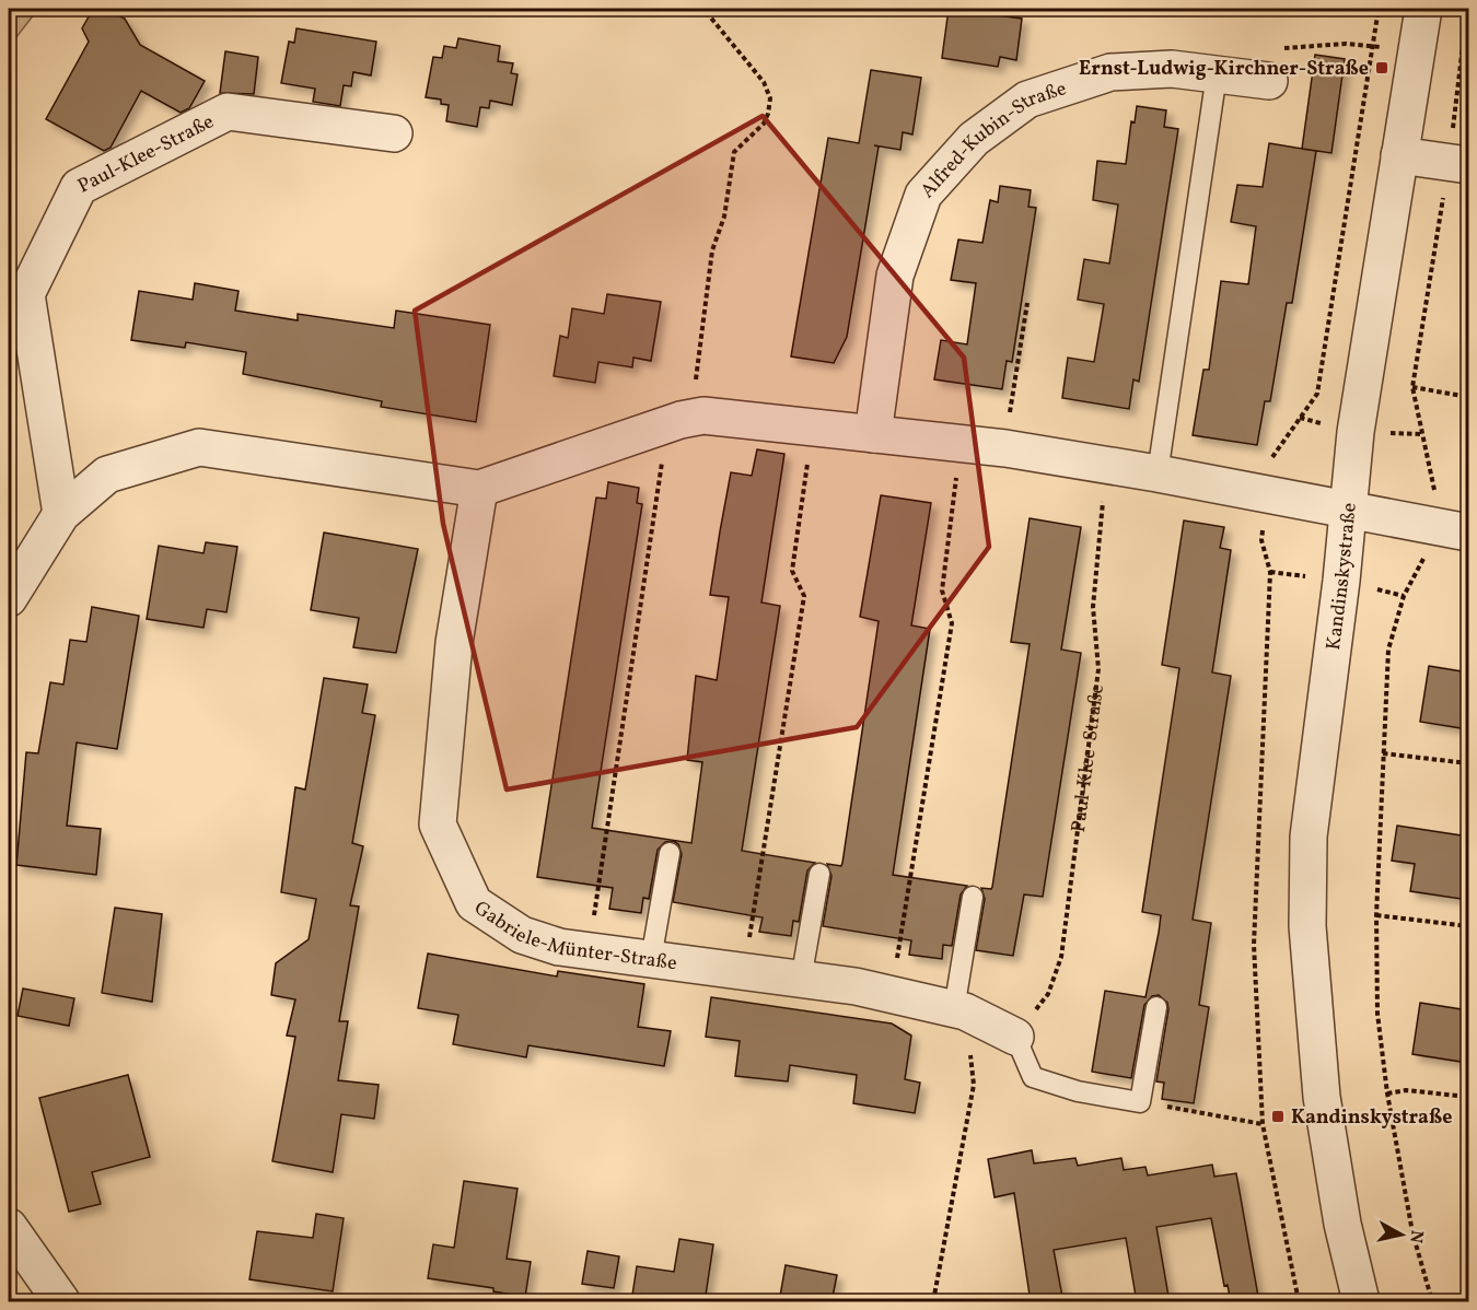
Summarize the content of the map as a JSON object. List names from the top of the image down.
{
  "streets": {
    "street": [
      "Alfred-Kubin-Straße",
      "Paul-Klee-Straße",
      "Kandinskystraße",
      "Gabriele-Münter-Straße"
    ]
  },
  "crossings": [
    ["Paul-Klee-Straße", "Gabriele-Münter-Straße"]
  ],
  "places": {
    "transit": ["Ernst-Ludwig-Kirchner-Straße", "Kandinskystraße"]
  },
  "north": "right"
}
